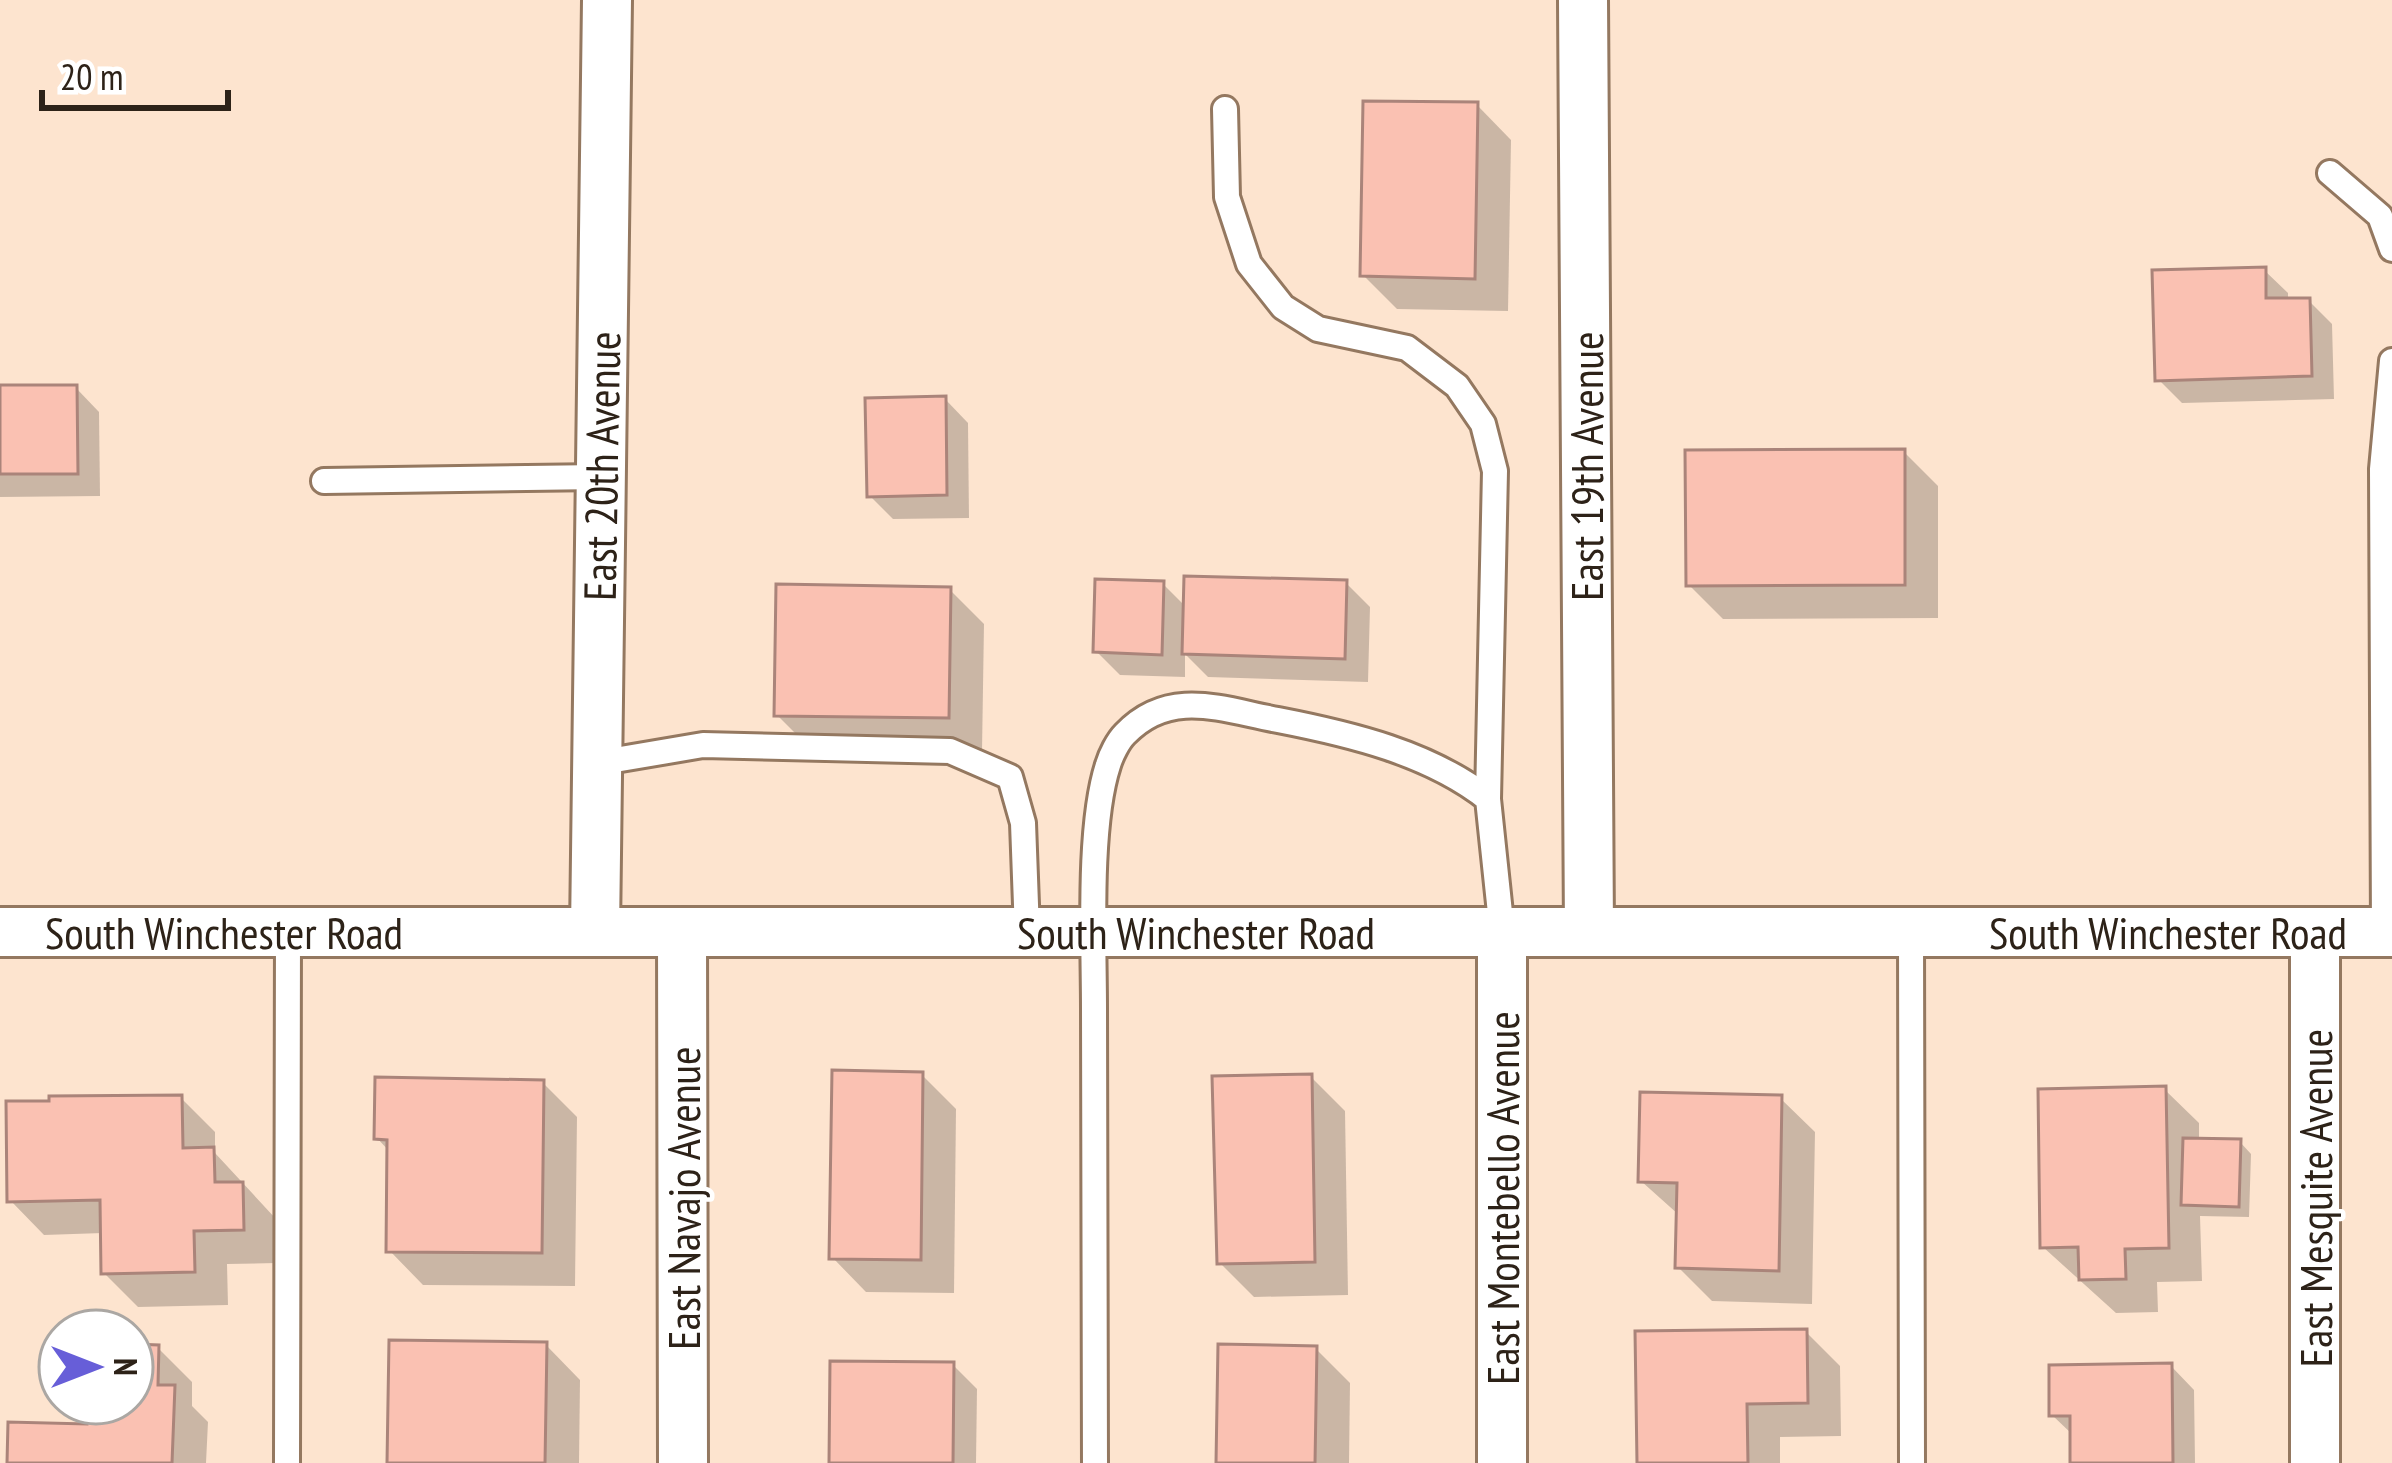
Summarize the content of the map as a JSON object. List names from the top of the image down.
{
  "streets": {
    "street": [
      "East 20th Avenue",
      "East 19th Avenue",
      "South Winchester Road",
      "East Navajo Avenue",
      "East Montebello Avenue",
      "East Mesquite Avenue"
    ]
  },
  "crossings": [
    ["East 20th Avenue", "South Winchester Road"],
    ["East 19th Avenue", "South Winchester Road"],
    ["South Winchester Road", "East Navajo Avenue"],
    ["South Winchester Road", "East Montebello Avenue"],
    ["South Winchester Road", "East Mesquite Avenue"]
  ],
  "scale_bar": "20 m",
  "north": "right"
}
